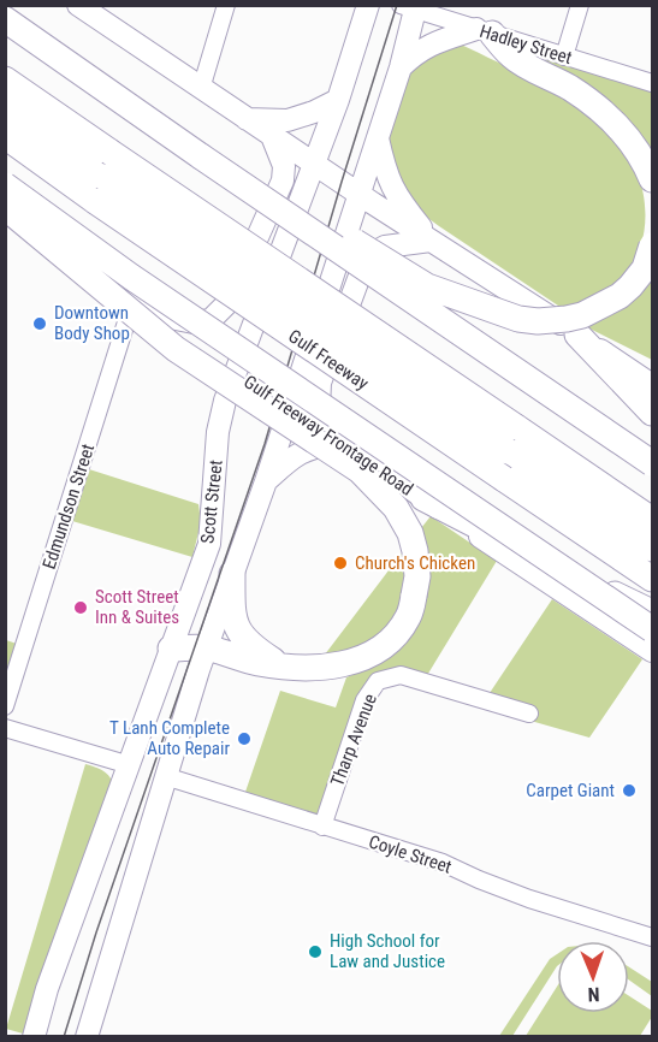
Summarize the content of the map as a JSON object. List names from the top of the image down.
{
  "streets": {
    "highway": ["Gulf Freeway"],
    "main road": ["Gulf Freeway Frontage Road", "Scott Street"],
    "street": [
      "Hadley Street",
      "Edmundson Street",
      "Tharp Avenue",
      "Coyle Street"
    ]
  },
  "crossings": [
    ["Hadley Street", "Scott Street"],
    ["Gulf Freeway Frontage Road", "Scott Street"],
    ["Gulf Freeway Frontage Road", "Edmundson Street"],
    ["Scott Street", "Coyle Street"],
    ["Tharp Avenue", "Coyle Street"]
  ],
  "places": [
    "Downtown Body Shop",
    "Church's Chicken",
    "Scott Street Inn & Suites",
    "T Lanh Complete Auto Repair",
    "Carpet Giant",
    "High School for Law and Justice"
  ],
  "north": "bottom"
}
